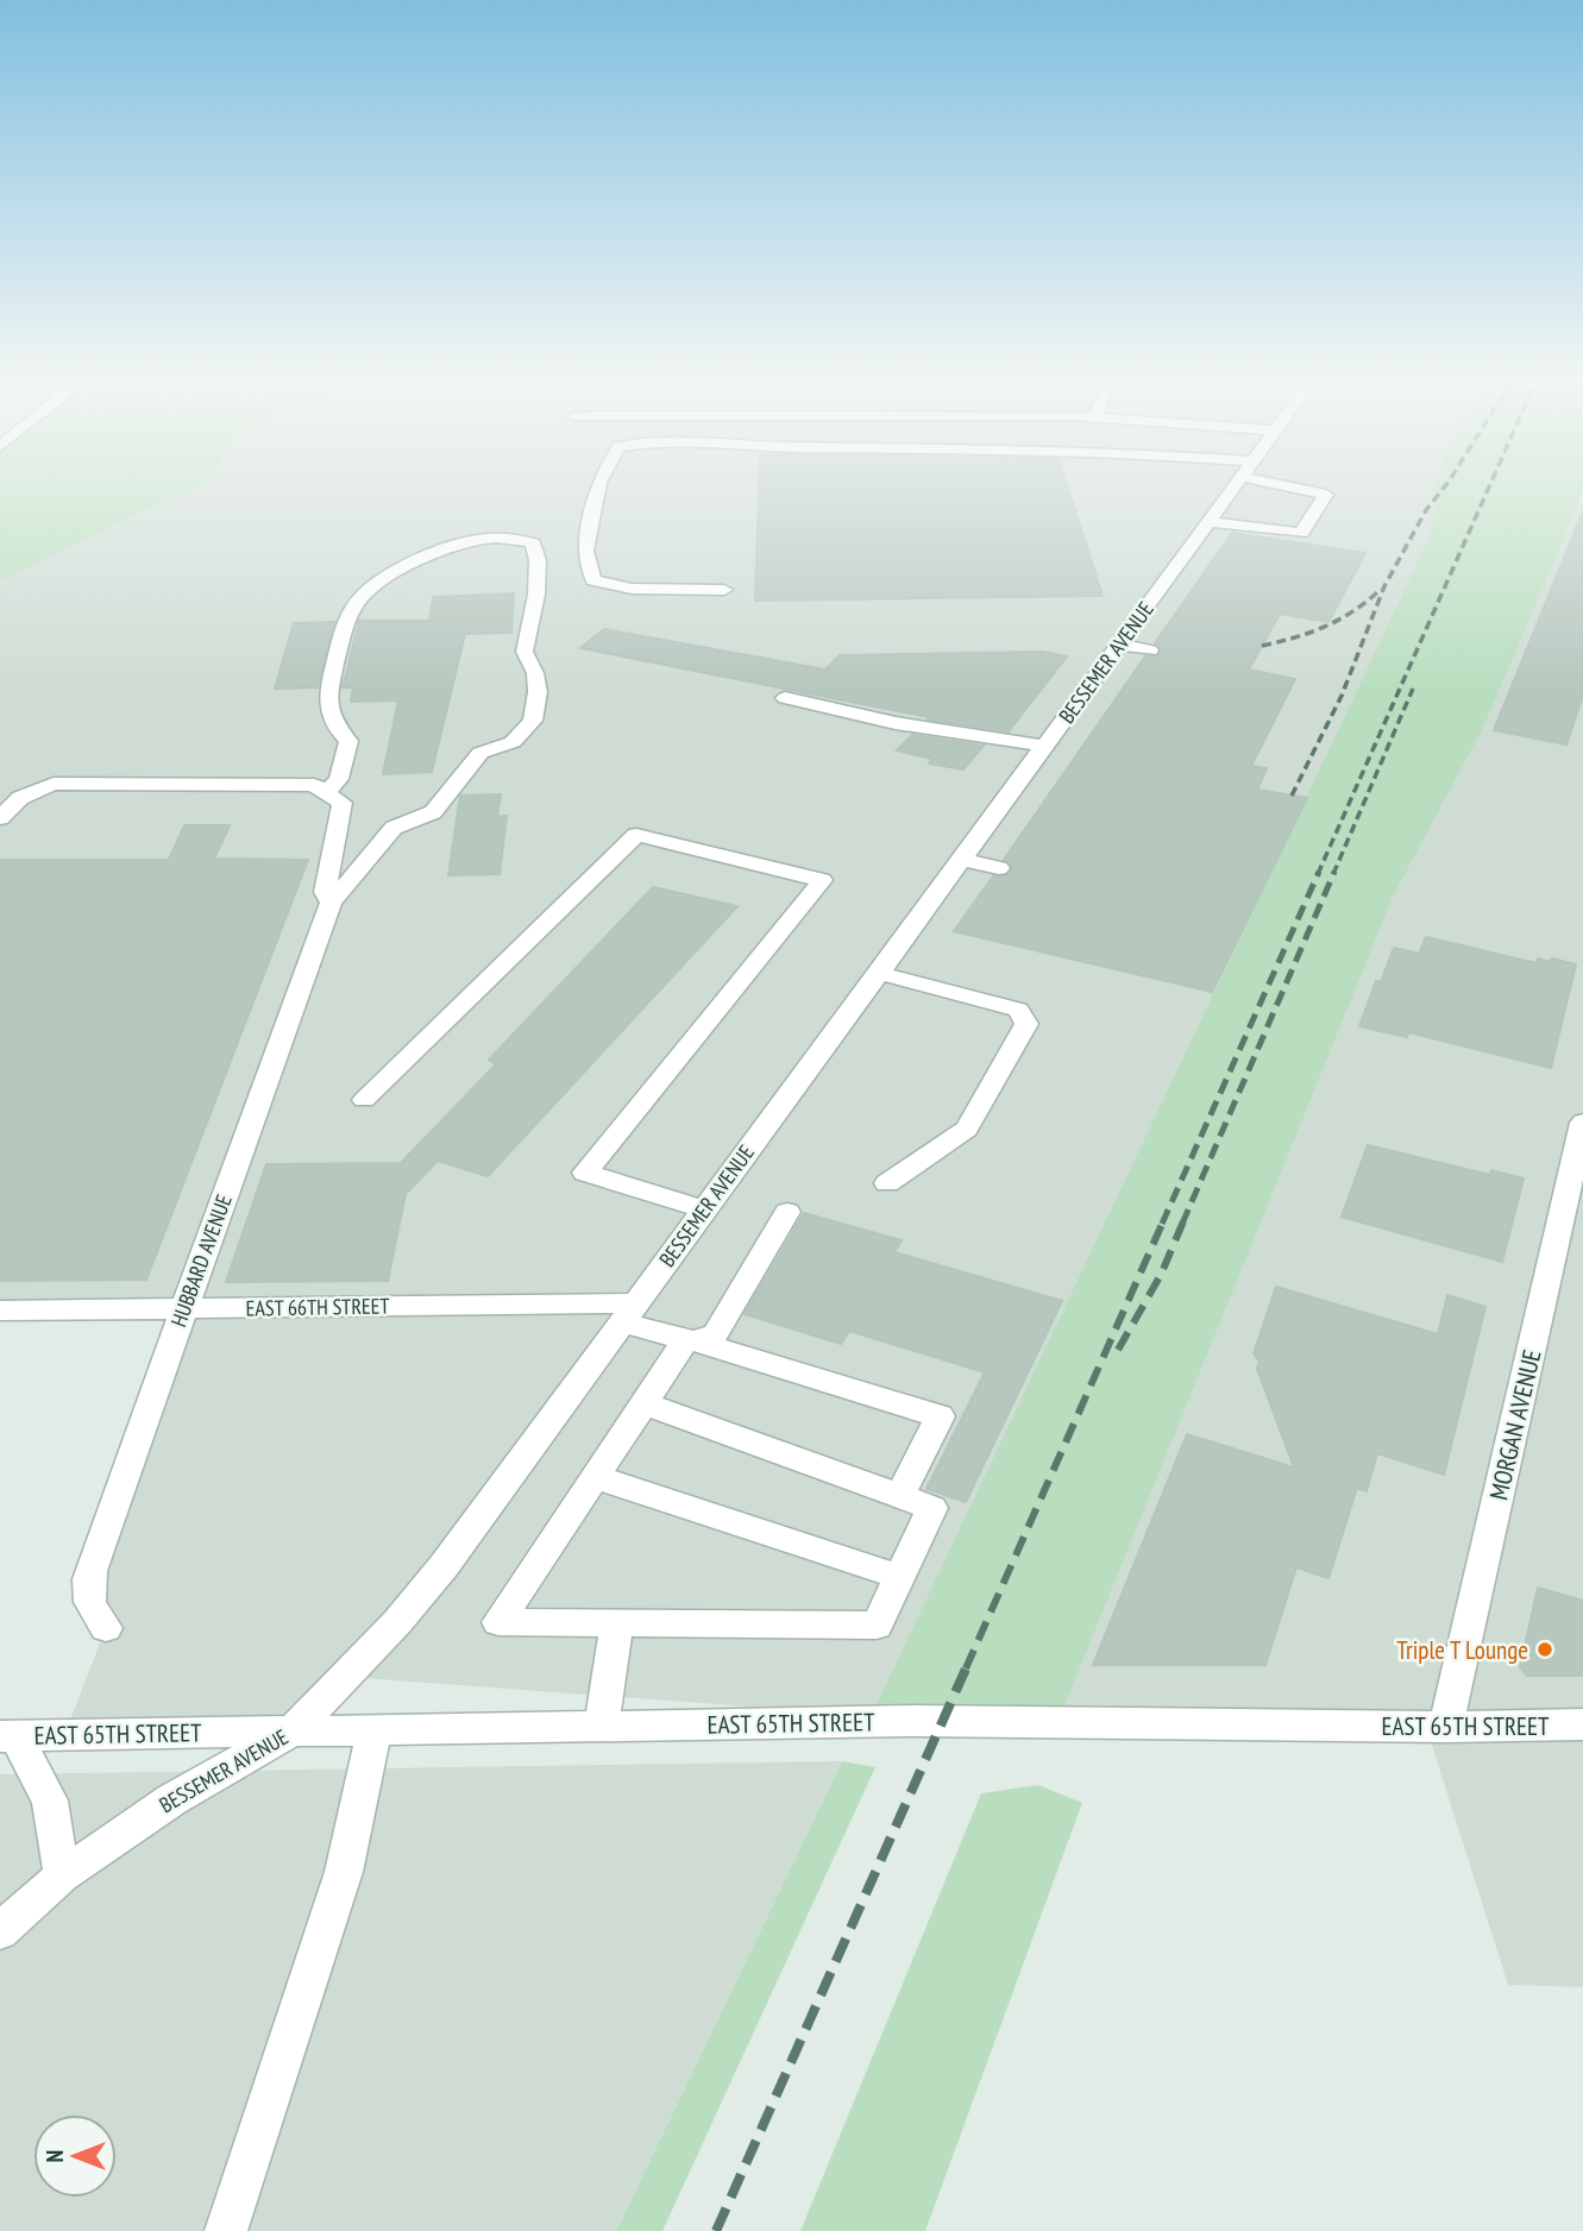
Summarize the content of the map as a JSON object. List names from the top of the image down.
{
  "streets": {
    "street": [
      "BESSEMER AVENUE",
      "HUBBARD AVENUE",
      "EAST 66TH STREET",
      "MORGAN AVENUE",
      "EAST 65TH STREET"
    ]
  },
  "crossings": [
    ["BESSEMER AVENUE", "EAST 66TH STREET"],
    ["BESSEMER AVENUE", "EAST 65TH STREET"],
    ["HUBBARD AVENUE", "EAST 66TH STREET"],
    ["MORGAN AVENUE", "EAST 65TH STREET"]
  ],
  "places": ["Triple T Lounge"],
  "north": "left"
}
